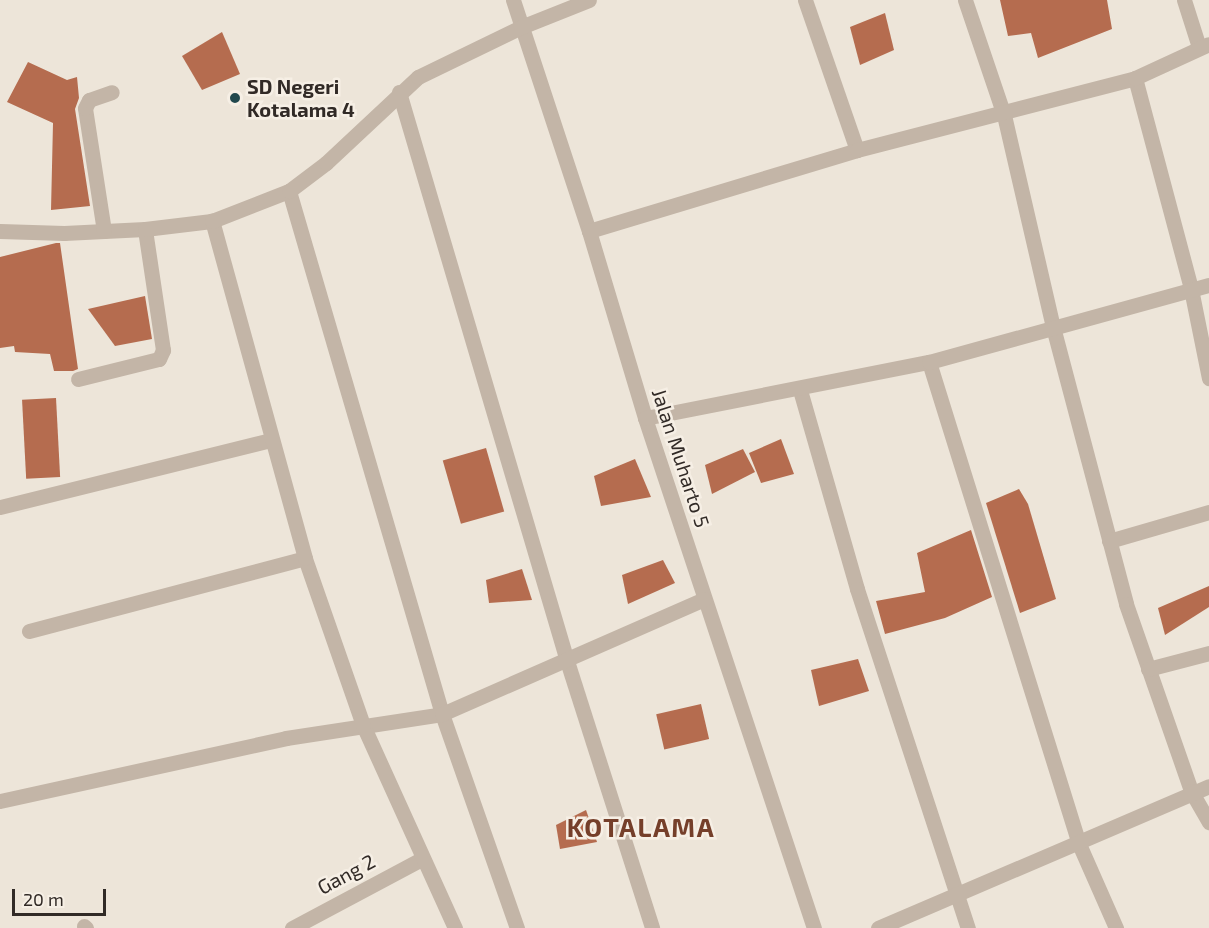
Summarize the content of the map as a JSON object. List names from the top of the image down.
{
  "streets": {
    "street": ["Jalan Muharto 5", "Gang 2"]
  },
  "districts": ["KOTALAMA"],
  "places": ["SD Negeri Kotalama 4"],
  "scale_bar": "20 m"
}
